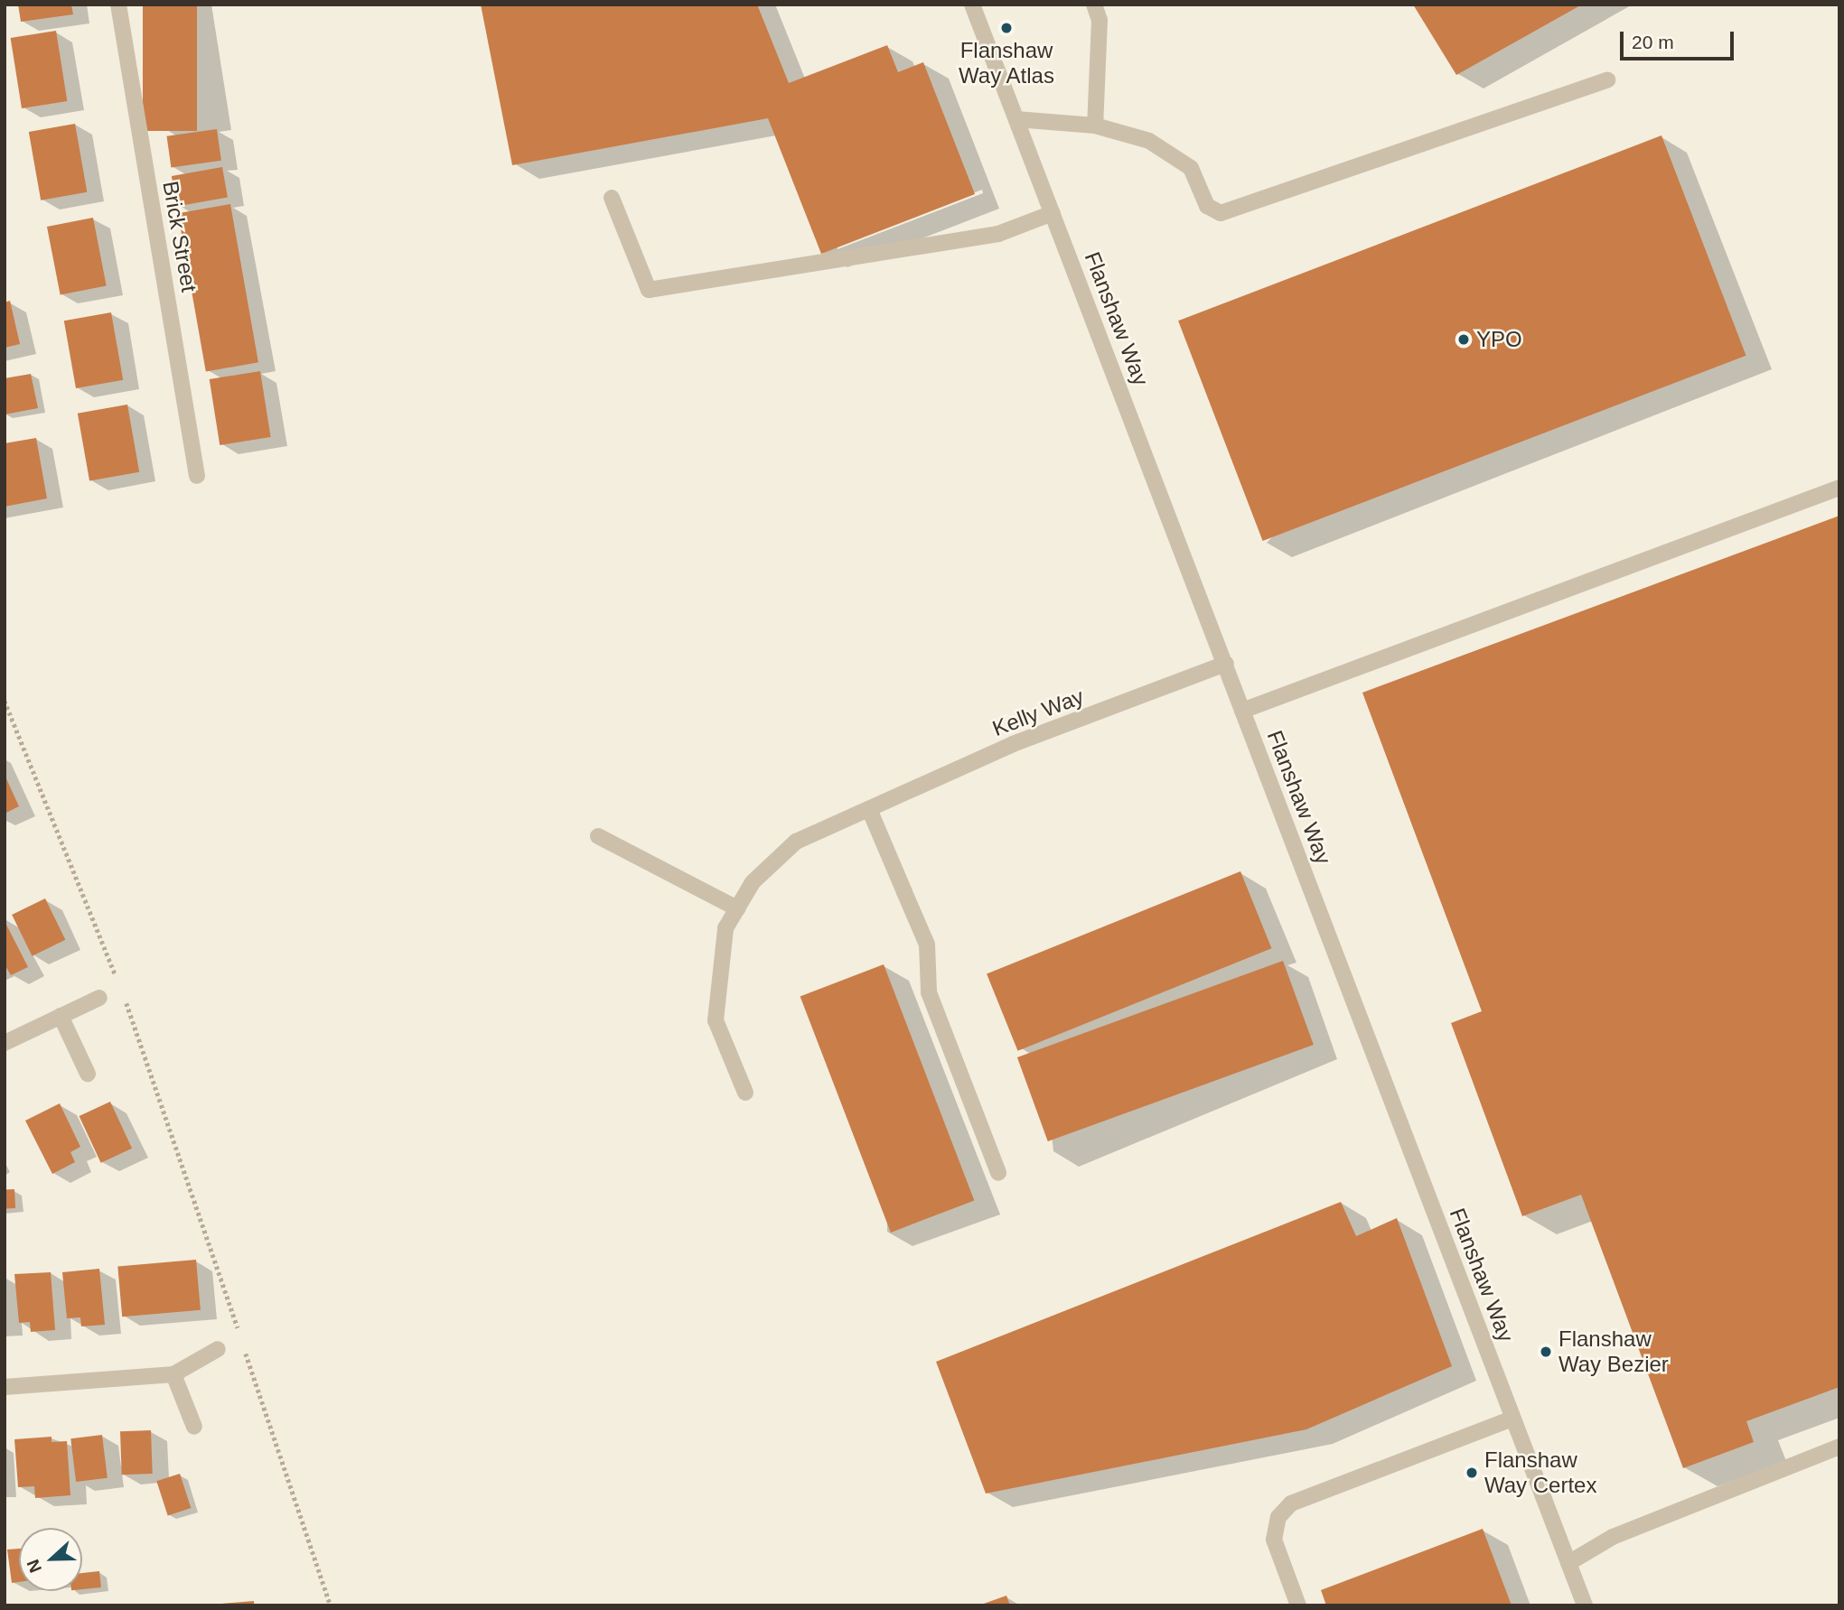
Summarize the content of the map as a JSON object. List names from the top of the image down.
{
  "streets": {
    "street": ["Brick Street", "Flanshaw Way", "Kelly Way"]
  },
  "crossings": [
    ["Flanshaw Way", "Kelly Way"]
  ],
  "places": [
    "Flanshaw Way Atlas",
    "YPO",
    "Flanshaw Way Bezier",
    "Flanshaw Way Certex"
  ],
  "scale_bar": "20 m",
  "north": "left"
}
